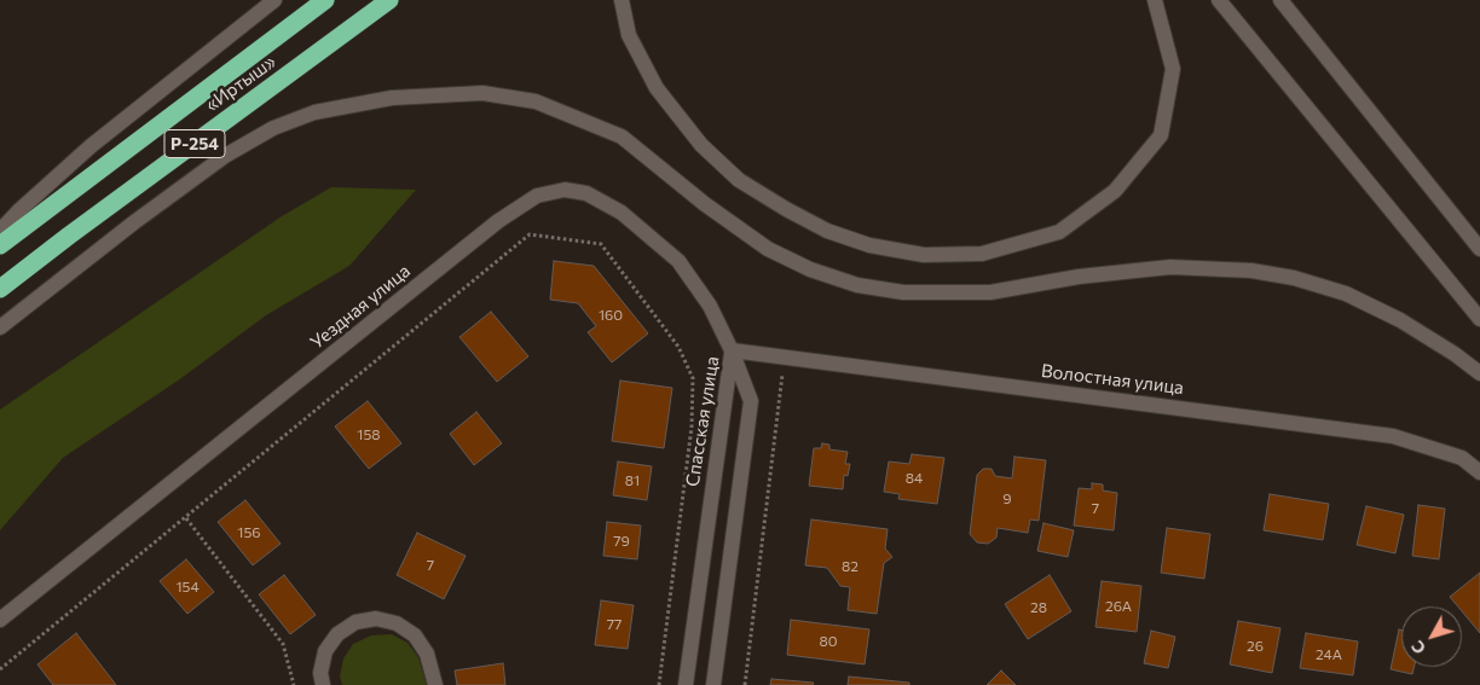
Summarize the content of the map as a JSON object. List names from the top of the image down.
{
  "streets": {
    "highway": ["«Иртыш»", "Р-254"],
    "street": ["Уездная улица", "Волостная улица", "Спасская улица"]
  },
  "crossings": [
    ["Уездная улица", "Волостная улица"],
    ["Уездная улица", "Спасская улица"],
    ["Волостная улица", "Спасская улица"]
  ],
  "house_numbers": [
    "160",
    "158",
    "84",
    "81",
    "9",
    "7",
    "156",
    "79",
    "7",
    "82",
    "154",
    "26А",
    "28",
    "77",
    "80",
    "26",
    "24А"
  ],
  "north": "bottom left"
}
